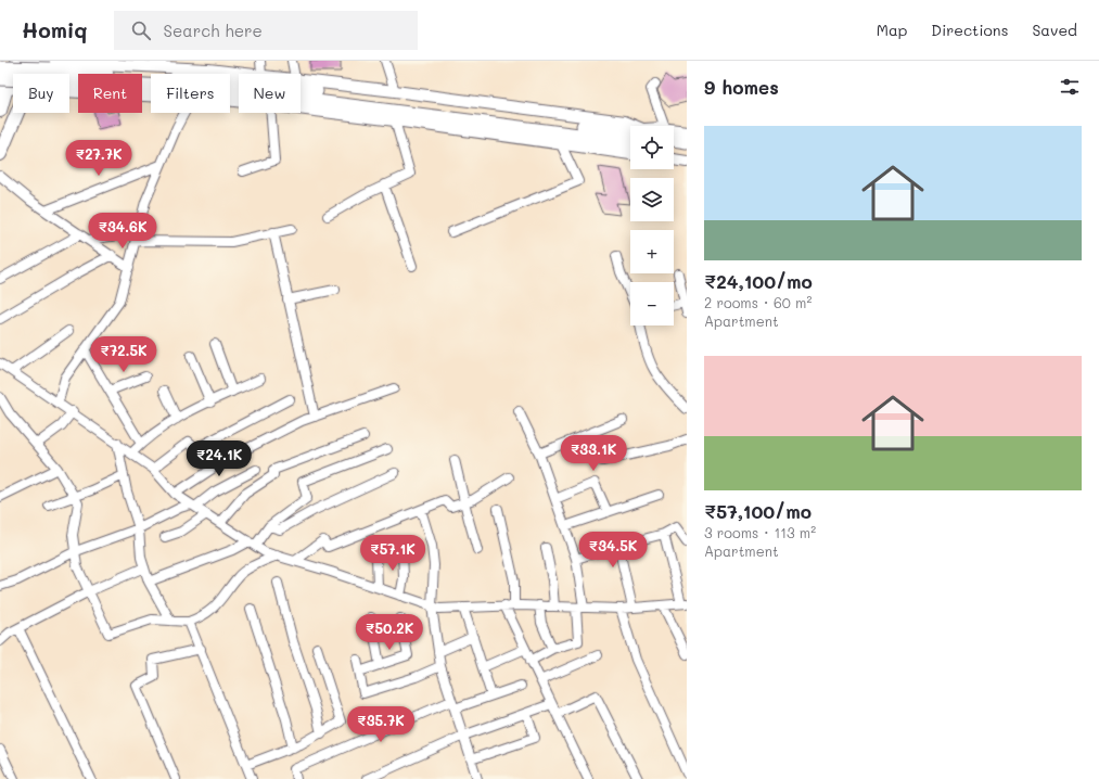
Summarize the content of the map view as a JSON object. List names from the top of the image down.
{
  "page": {
    "header": "Homiq",
    "search": "Search here",
    "nav": ["Map", "Directions", "Saved"],
    "heading": "9 homes",
    "chip": [
      "Buy",
      "Rent",
      "Filters",
      "New"
    ],
    "list": [
      {
        "name": "₹24,100/mo",
        "note": "2 rooms · 60 m² · Apartment"
      },
      {
        "name": "₹57,100/mo",
        "note": "3 rooms · 113 m² · Apartment"
      }
    ],
    "map_buttons": ["+", "−"],
    "price": [
      "₹27.7K",
      "₹34.6K",
      "₹72.5K",
      "₹33.1K",
      "₹24.1K",
      "₹34.5K",
      "₹57.1K",
      "₹50.2K",
      "₹35.7K"
    ]
  }
}
